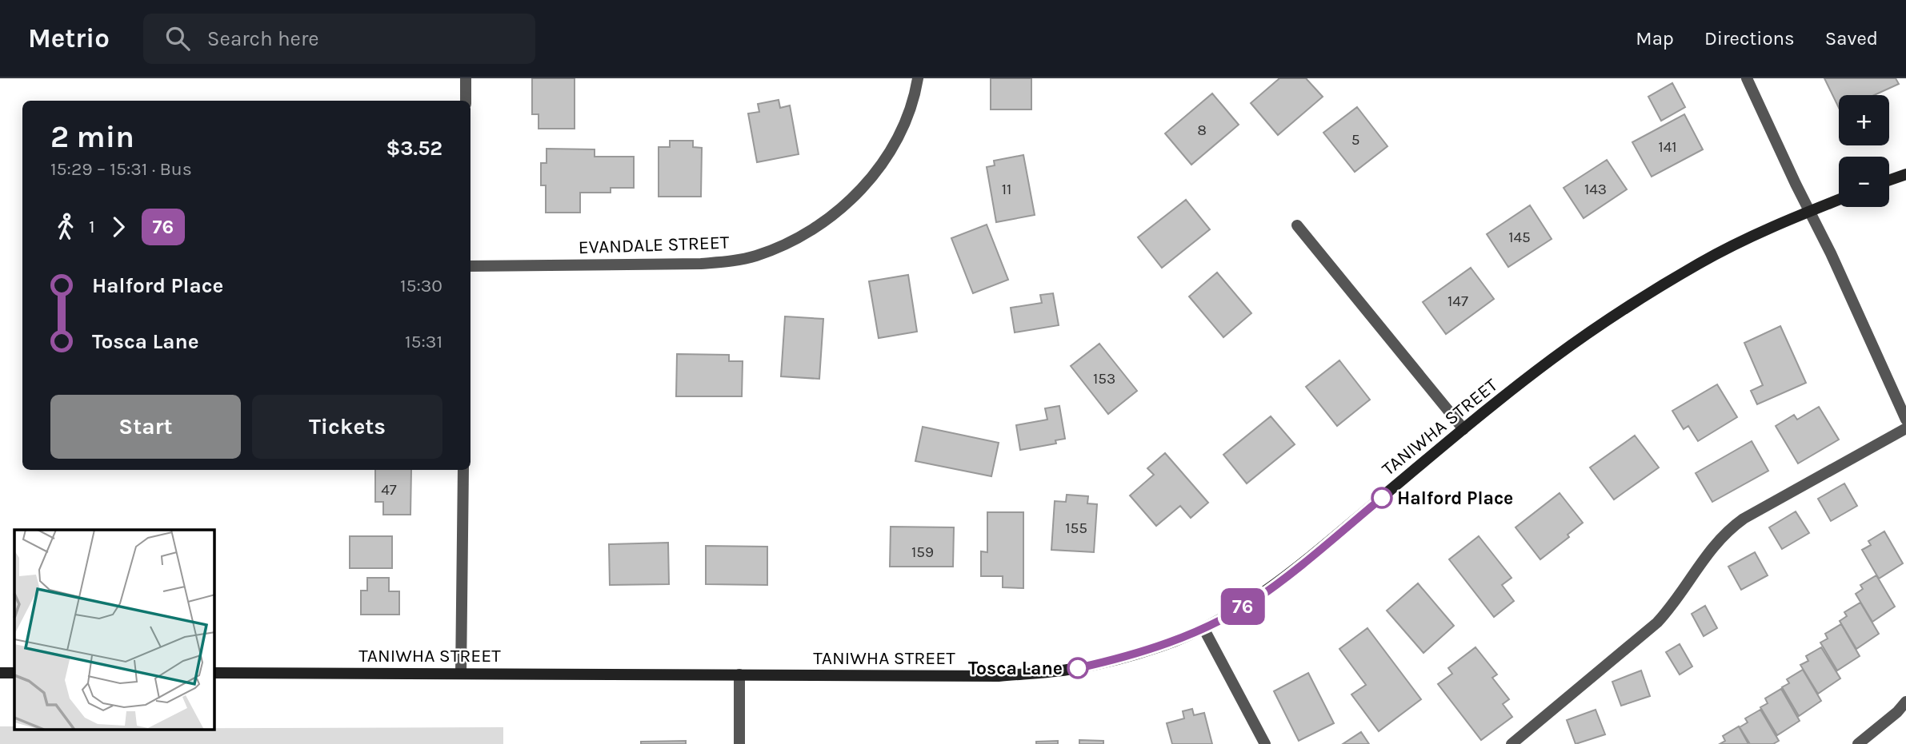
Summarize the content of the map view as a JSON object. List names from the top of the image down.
{
  "streets": {
    "main road": ["TANIWHA STREET"],
    "street": ["EVANDALE STREET"]
  },
  "places": ["Halford Place", "Tosca Lane"],
  "lines": ["bus line 76"],
  "house_numbers": [
    "8",
    "5",
    "141",
    "11",
    "143",
    "145",
    "147",
    "153",
    "47",
    "155",
    "159"
  ],
  "page": {
    "header": "Metrio",
    "search": "Search here",
    "nav": ["Map", "Directions", "Saved"],
    "on_map": "76",
    "map_buttons": ["+", "−"],
    "heading": ["2 min", "15:29 – 15:31 · Bus", "$3.52"],
    "legs": ["1", "76"],
    "list": [
      {
        "name": "Halford Place",
        "value": "15:30"
      },
      {
        "name": "Tosca Lane",
        "value": "15:31"
      }
    ],
    "buttons": ["Start", "Tickets"]
  }
}
